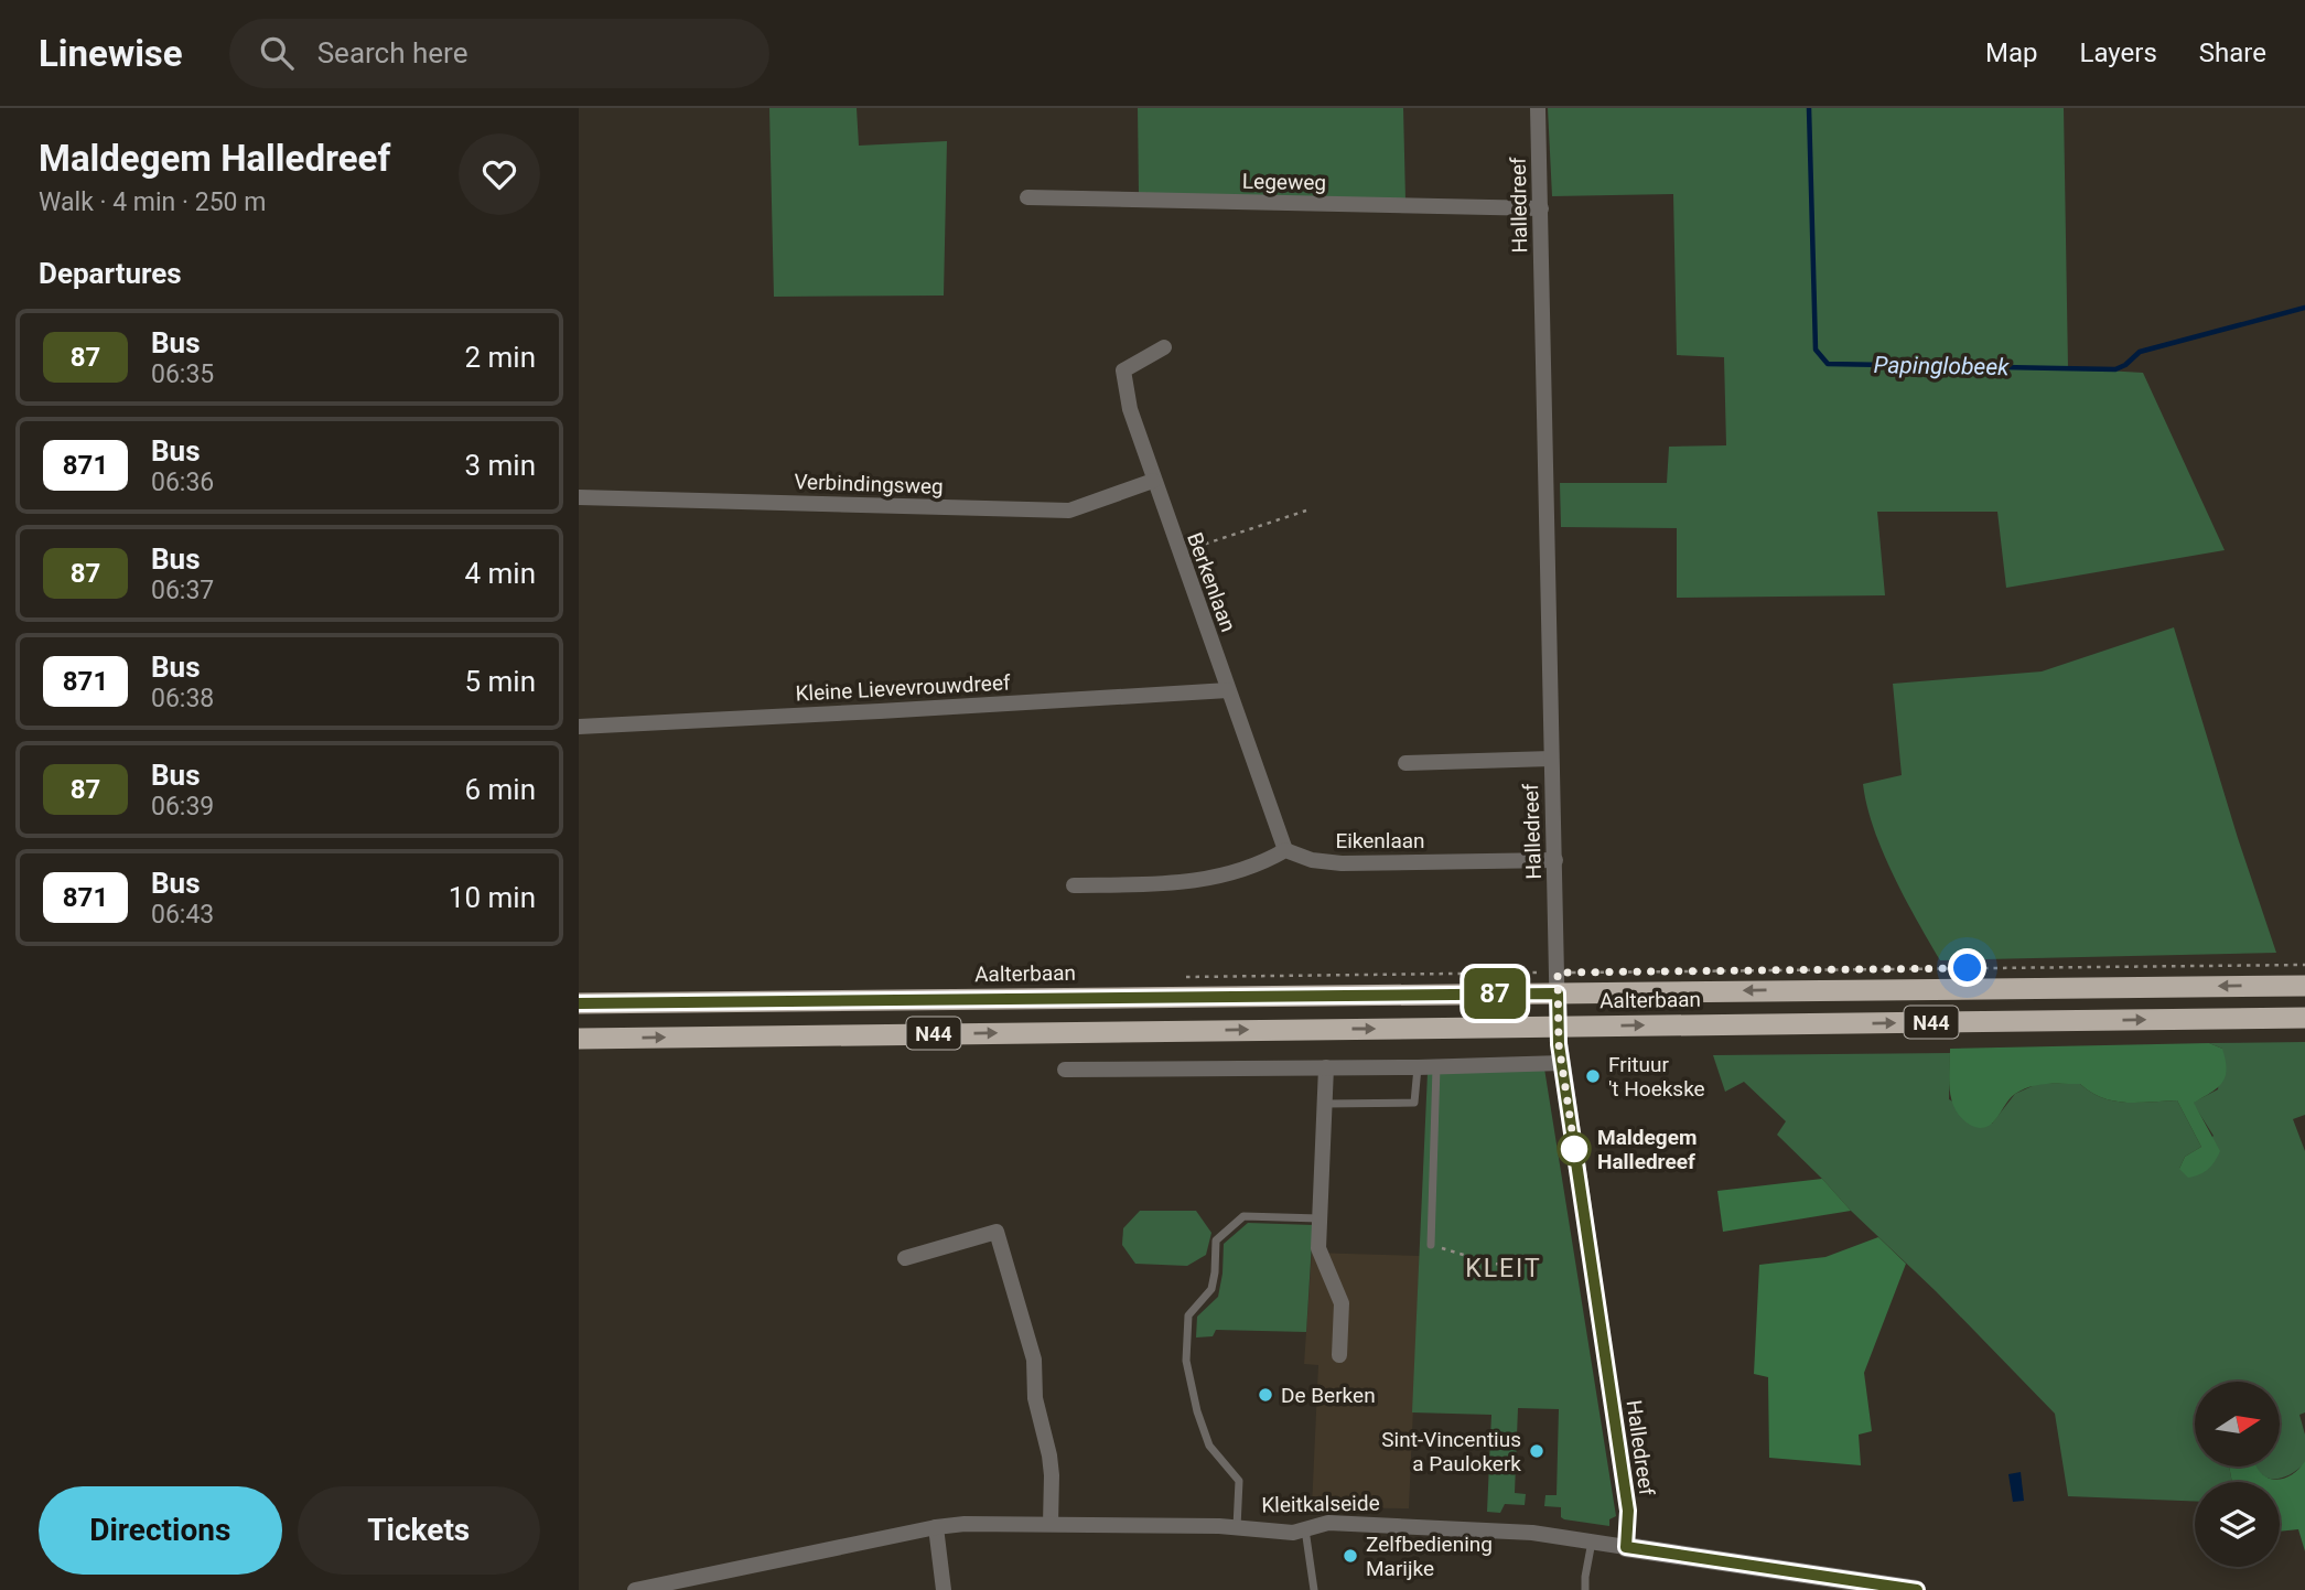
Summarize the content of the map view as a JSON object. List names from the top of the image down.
{
  "streets": {
    "highway": ["Aalterbaan", "N44"],
    "street": [
      "Legeweg",
      "Halledreef",
      "Verbindingsweg",
      "Berkenlaan",
      "Kleine Lievevrouwdreef",
      "Eikenlaan",
      "Kleitkalseide"
    ]
  },
  "crossings": [
    ["Legeweg", "Halledreef"],
    ["Halledreef", "Eikenlaan"],
    ["Halledreef", "Aalterbaan"],
    ["Halledreef", "Kleitkalseide"],
    ["Verbindingsweg", "Berkenlaan"],
    ["Berkenlaan", "Kleine Lievevrouwdreef"],
    ["Berkenlaan", "Eikenlaan"]
  ],
  "districts": ["KLEIT"],
  "water": ["Papinglobeek"],
  "places": [
    "Frituur 't Hoekske",
    "Maldegem Halledreef",
    "De Berken",
    "Sint-Vincentius a Paulokerk",
    "Zelfbediening Marijke"
  ],
  "lines": ["bus line 87"],
  "north": "right",
  "page": {
    "header": "Linewise",
    "search": "Search here",
    "nav": ["Map", "Layers", "Share"],
    "heading": [
      ["Maldegem Halledreef", "Walk · 4 min · 250 m"],
      "Departures"
    ],
    "on_map": "87",
    "list": [
      {
        "mark": "87",
        "name": "Bus",
        "note": "06:35",
        "value": "2 min"
      },
      {
        "mark": "871",
        "name": "Bus",
        "note": "06:36",
        "value": "3 min"
      },
      {
        "mark": "87",
        "name": "Bus",
        "note": "06:37",
        "value": "4 min"
      },
      {
        "mark": "871",
        "name": "Bus",
        "note": "06:38",
        "value": "5 min"
      },
      {
        "mark": "87",
        "name": "Bus",
        "note": "06:39",
        "value": "6 min"
      },
      {
        "mark": "871",
        "name": "Bus",
        "note": "06:43",
        "value": "10 min"
      }
    ],
    "buttons": ["Directions", "Tickets"]
  }
}
